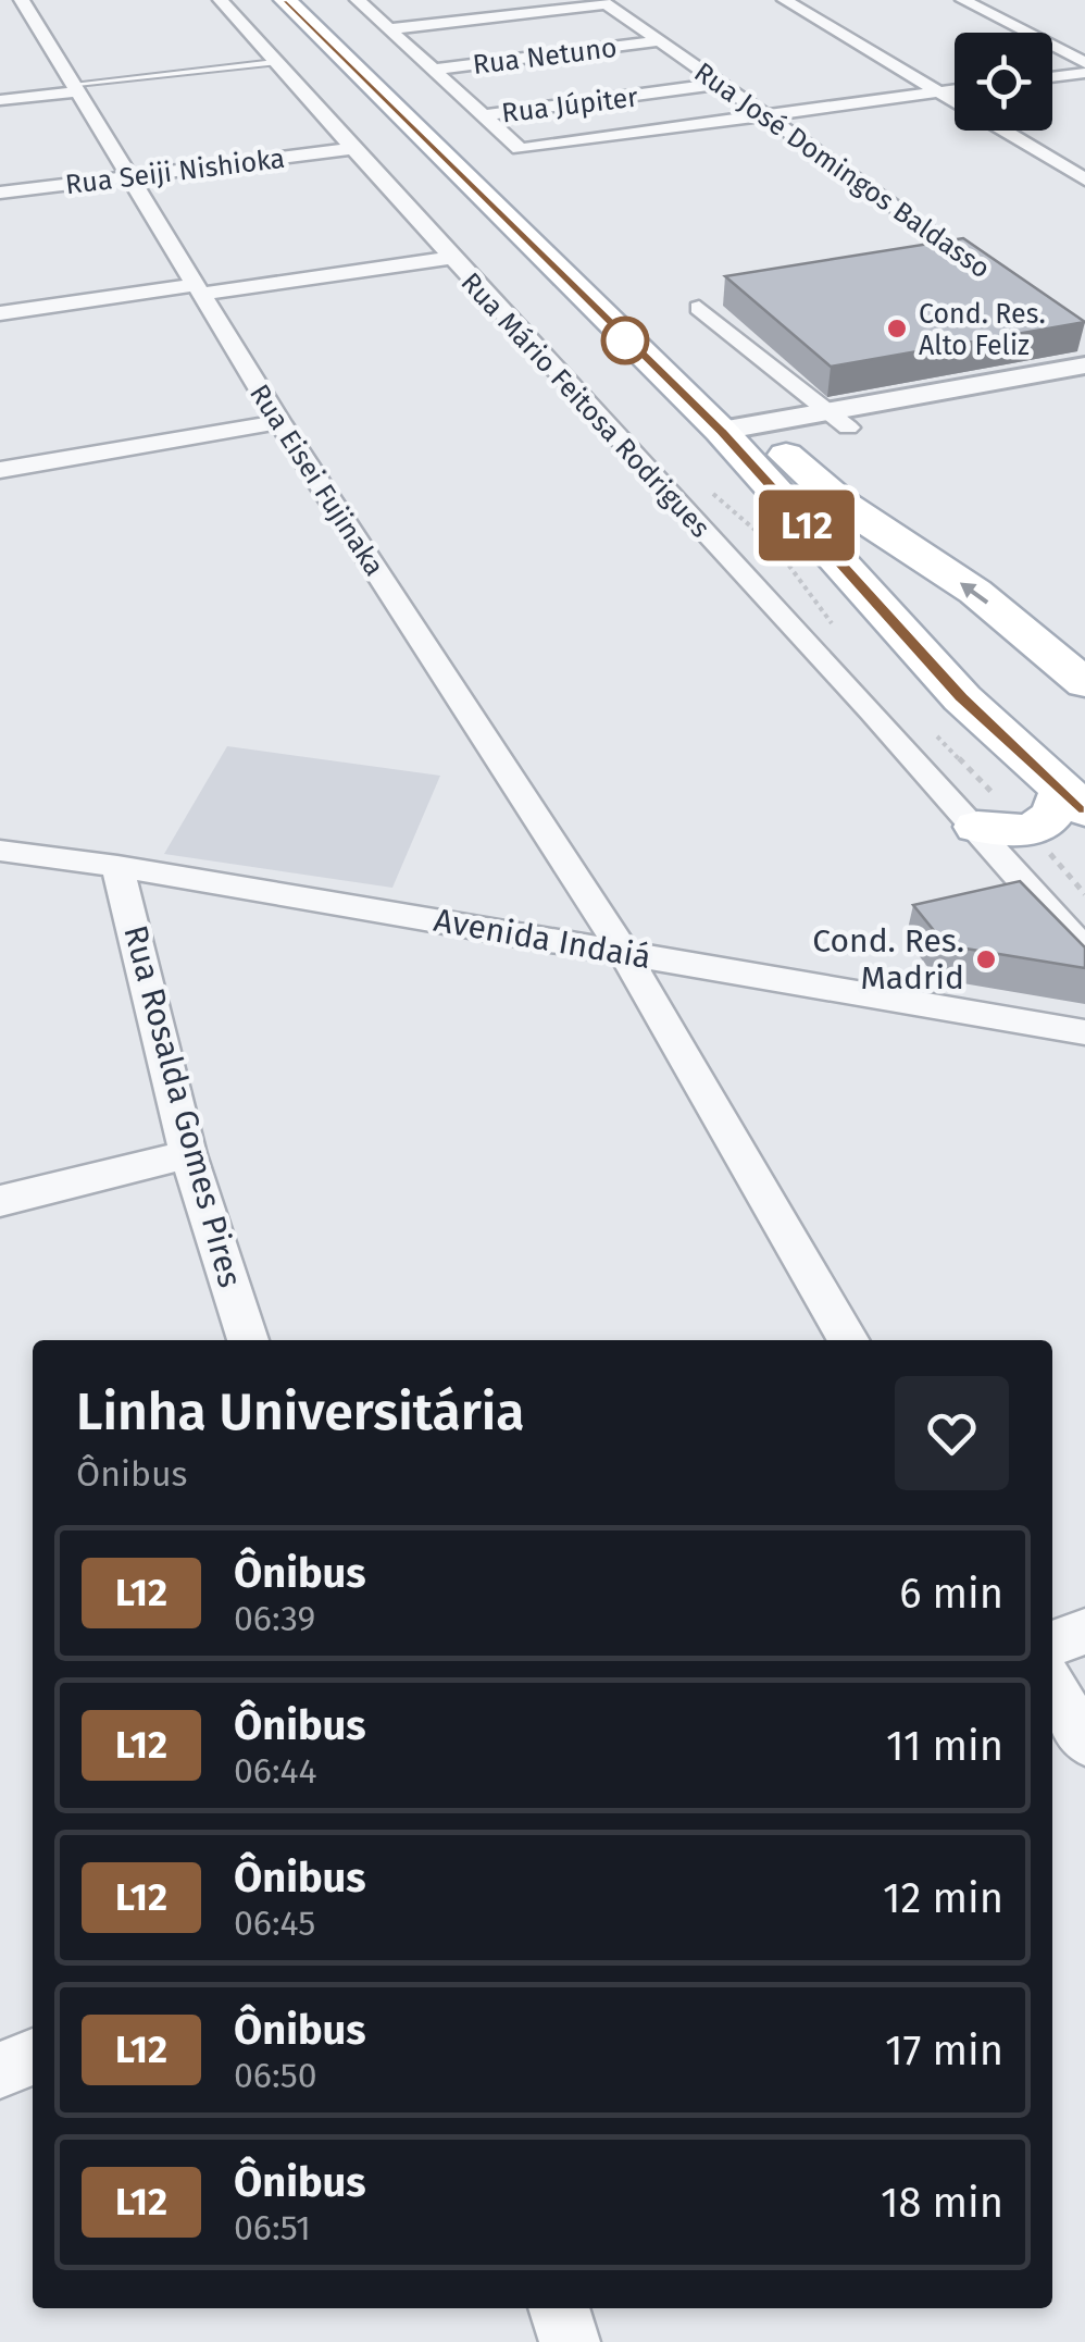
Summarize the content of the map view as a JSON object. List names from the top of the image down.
{
  "streets": {
    "street": [
      "Rua Netuno",
      "Rua Júpiter",
      "Rua José Domingos Baldasso",
      "Rua Seiji Nishioka",
      "Rua Mário Feitosa Rodrigues",
      "Rua Eisei Fujinaka",
      "Avenida Indaiá",
      "Rua Rosalda Gomes Pires"
    ]
  },
  "crossings": [
    ["Rua Netuno", "Rua José Domingos Baldasso"],
    ["Rua Júpiter", "Rua José Domingos Baldasso"],
    ["Rua Seiji Nishioka", "Rua Mário Feitosa Rodrigues"],
    ["Rua Seiji Nishioka", "Rua Eisei Fujinaka"],
    ["Rua Eisei Fujinaka", "Avenida Indaiá"],
    ["Avenida Indaiá", "Rua Rosalda Gomes Pires"]
  ],
  "places": ["Cond. Res. Alto Feliz", "Cond. Res. Madrid"],
  "lines": ["bus line L12"],
  "page": {
    "on_map": "L12",
    "heading": ["Linha Universitária", "Ônibus"],
    "list": [
      {
        "mark": "L12",
        "name": "Ônibus",
        "note": "06:39",
        "value": "6 min"
      },
      {
        "mark": "L12",
        "name": "Ônibus",
        "note": "06:44",
        "value": "11 min"
      },
      {
        "mark": "L12",
        "name": "Ônibus",
        "note": "06:45",
        "value": "12 min"
      },
      {
        "mark": "L12",
        "name": "Ônibus",
        "note": "06:50",
        "value": "17 min"
      },
      {
        "mark": "L12",
        "name": "Ônibus",
        "note": "06:51",
        "value": "18 min"
      }
    ]
  }
}
